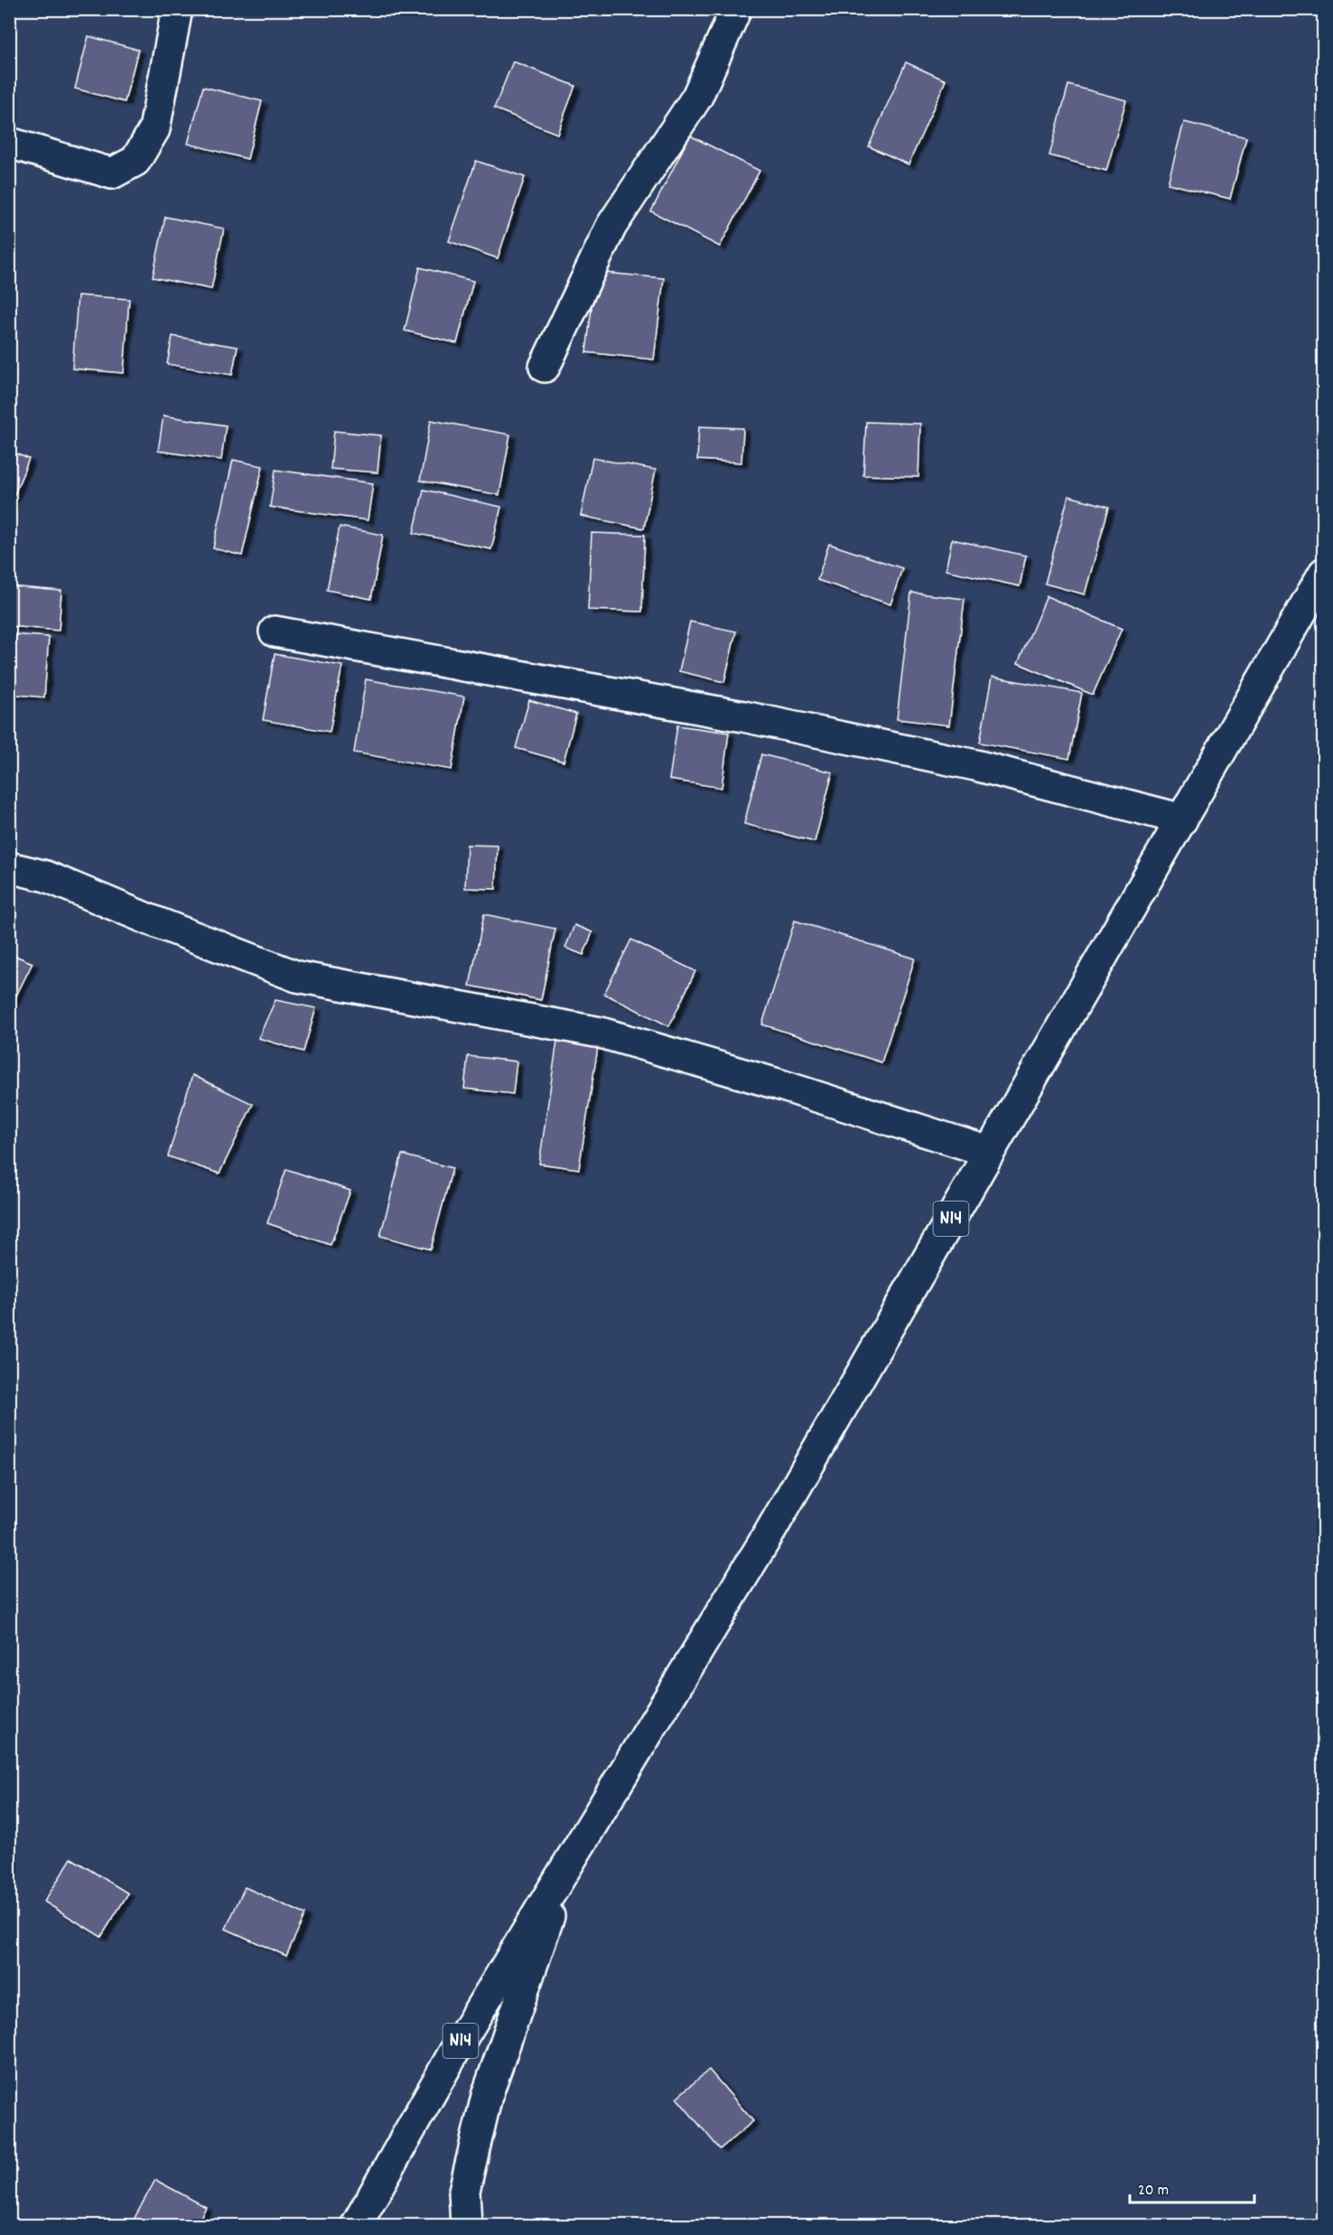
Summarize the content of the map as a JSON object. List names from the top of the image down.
{
  "streets": {
    "street": ["N14"]
  },
  "scale_bar": "20 m"
}
